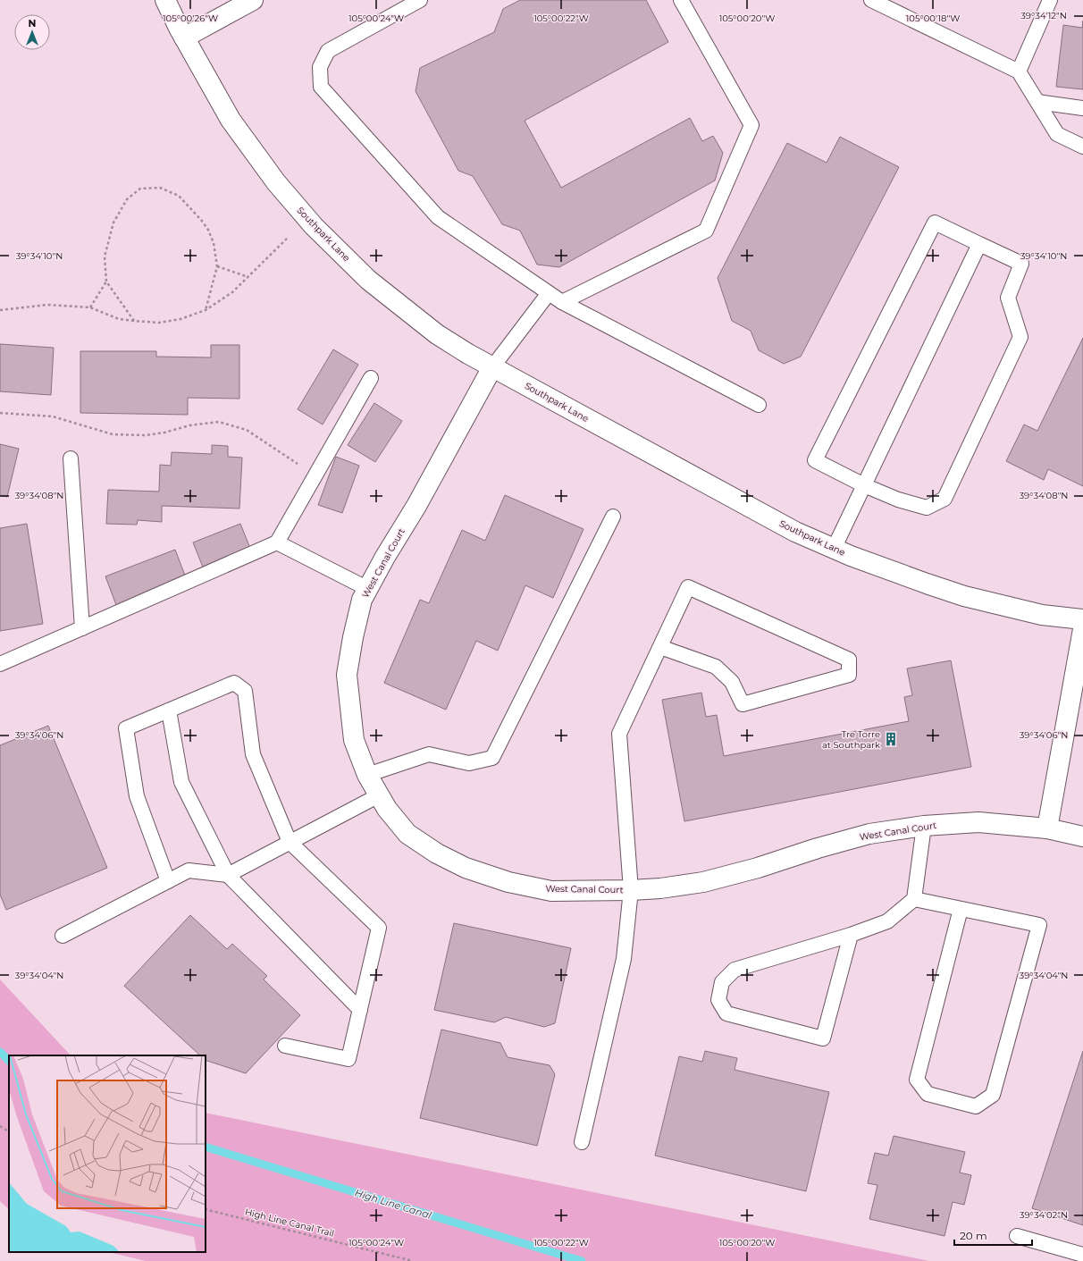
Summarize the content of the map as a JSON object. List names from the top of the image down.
{
  "streets": {
    "street": ["Southpark Lane", "West Canal Court"],
    "path": ["High Line Canal Trail"]
  },
  "crossings": [
    ["Southpark Lane", "West Canal Court"]
  ],
  "water": ["High Line Canal"],
  "places": {
    "building": ["Tre Torre at Southpark"]
  },
  "scale_bar": "20 m",
  "north": "top",
  "coordinates": [
    "39°34'12\"N",
    "105°00'26\"W",
    "105°00'24\"W",
    "105°00'22\"W",
    "105°00'20\"W",
    "105°00'18\"W",
    "39°34'10\"N",
    "39°34'08\"N",
    "39°34'06\"N",
    "39°34'04\"N",
    "39°34'02\"N"
  ]
}
